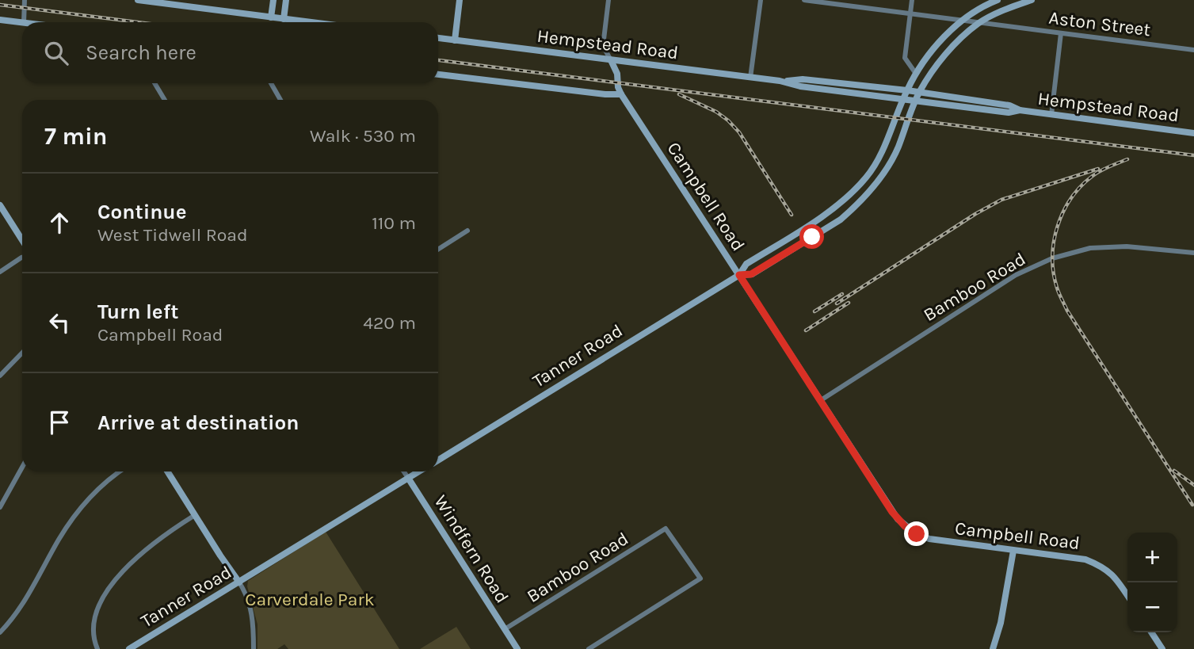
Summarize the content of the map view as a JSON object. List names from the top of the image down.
{
  "streets": {
    "main road": [
      "Hempstead Road",
      "Campbell Road",
      "Tanner Road",
      "Windfern Road"
    ],
    "street": ["Aston Street", "Bamboo Road"]
  },
  "crossings": [
    ["Hempstead Road", "Campbell Road"],
    ["Campbell Road", "Bamboo Road"],
    ["Campbell Road", "Tanner Road"],
    ["Bamboo Road", "Windfern Road"],
    ["Tanner Road", "Windfern Road"]
  ],
  "parks": ["Carverdale Park"],
  "page": {
    "search": "Search here",
    "heading": ["7 min", "Walk · 530 m"],
    "list": [
      ["Continue", "West Tidwell Road", "110 m"],
      ["Turn left", "Campbell Road", "420 m"],
      "Arrive at destination"
    ],
    "map_buttons": ["+", "−"]
  }
}
